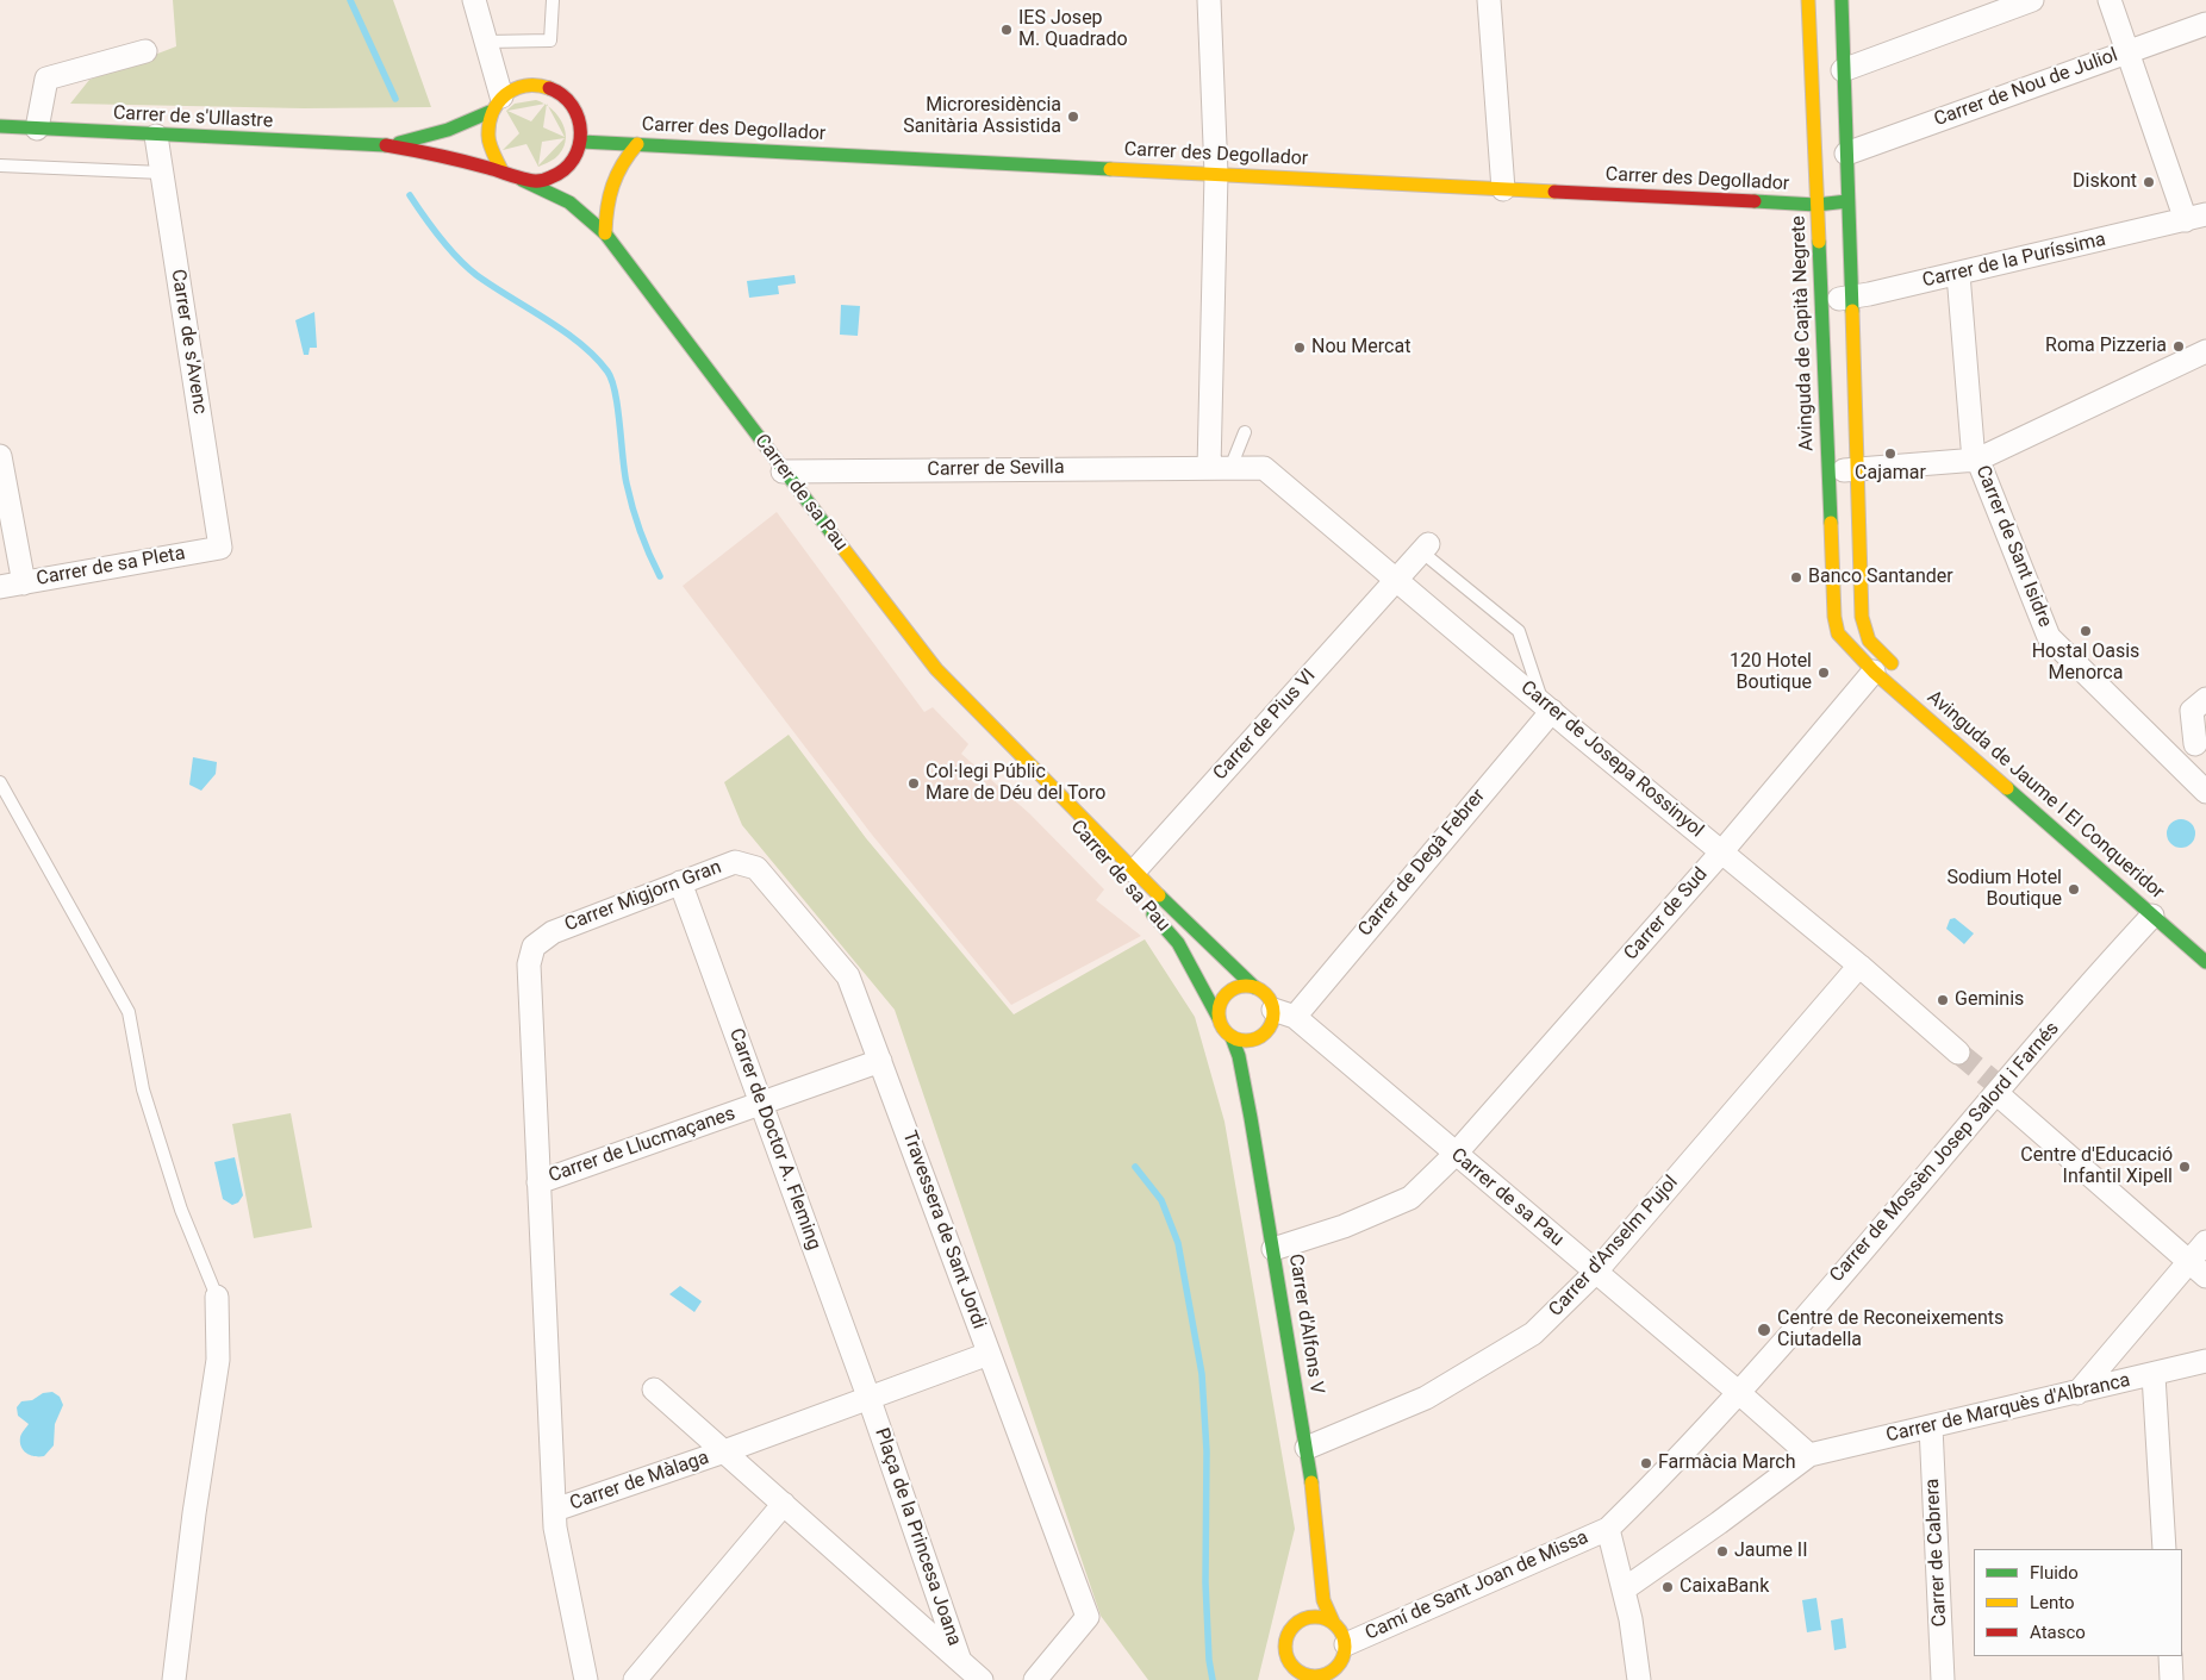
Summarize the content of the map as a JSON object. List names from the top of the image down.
{
  "streets": {
    "street": [
      "Carrer de Nou de Juliol",
      "Carrer de s'Ullastre",
      "Carrer des Degollador",
      "Carrer de la Puríssima",
      "Avinguda de Capità Negrete",
      "Carrer de s'Avenc",
      "Carrer de Sevilla",
      "Carrer de sa Pau",
      "Carrer de Sant Isidre",
      "Carrer de sa Pleta",
      "Carrer de Pius VI",
      "Carrer de Josepa Rossinyol",
      "Avinguda de Jaume I El Conqueridor",
      "Carrer de Degà Febrer",
      "Carrer Migjorn Gran",
      "Carrer de Sud",
      "Carrer de Doctor A. Fleming",
      "Carrer de Llucmaçanes",
      "Carrer de Mossèn Josep Salord i Farnés",
      "Travessera de Sant Jordi",
      "Carrer d'Anselm Pujol",
      "Carrer d'Alfons V",
      "Carrer de Marquès d'Albranca",
      "Carrer de Màlaga",
      "Plaça de la Princesa Joana",
      "Carrer de Cabrera",
      "Camí de Sant Joan de Missa"
    ]
  },
  "crossings": [
    ["Carrer de Nou de Juliol", "Avinguda de Capità Negrete"],
    ["Carrer de s'Ullastre", "Carrer des Degollador"],
    ["Carrer de s'Ullastre", "Carrer de s'Avenc"],
    ["Carrer de s'Ullastre", "Carrer de sa Pau"],
    ["Carrer des Degollador", "Avinguda de Capità Negrete"],
    ["Carrer des Degollador", "Carrer de sa Pau"],
    ["Carrer de la Puríssima", "Avinguda de Capità Negrete"],
    ["Carrer de la Puríssima", "Carrer de Sant Isidre"],
    ["Avinguda de Capità Negrete", "Avinguda de Jaume I El Conqueridor"],
    ["Avinguda de Capità Negrete", "Carrer de Sud"],
    ["Carrer de s'Avenc", "Carrer de sa Pleta"],
    ["Carrer de Sevilla", "Carrer de sa Pau"],
    ["Carrer de Sevilla", "Carrer de Josepa Rossinyol"],
    ["Carrer de sa Pau", "Carrer de Pius VI"],
    ["Carrer de sa Pau", "Carrer de Degà Febrer"],
    ["Carrer de sa Pau", "Carrer de Sud"],
    ["Carrer de sa Pau", "Carrer de Mossèn Josep Salord i Farnés"],
    ["Carrer de sa Pau", "Carrer d'Anselm Pujol"],
    ["Carrer de sa Pau", "Carrer d'Alfons V"],
    ["Carrer de sa Pau", "Carrer de Marquès d'Albranca"],
    ["Carrer de Pius VI", "Carrer de Josepa Rossinyol"],
    ["Carrer de Josepa Rossinyol", "Carrer de Degà Febrer"],
    ["Carrer de Josepa Rossinyol", "Carrer de Sud"],
    ["Carrer de Josepa Rossinyol", "Carrer d'Anselm Pujol"],
    ["Avinguda de Jaume I El Conqueridor", "Carrer de Sud"],
    ["Avinguda de Jaume I El Conqueridor", "Carrer de Mossèn Josep Salord i Farnés"],
    ["Carrer Migjorn Gran", "Carrer de Doctor A. Fleming"],
    ["Carrer Migjorn Gran", "Carrer de Llucmaçanes"],
    ["Carrer Migjorn Gran", "Travessera de Sant Jordi"],
    ["Carrer de Sud", "Carrer d'Alfons V"],
    ["Carrer de Doctor A. Fleming", "Carrer de Llucmaçanes"],
    ["Carrer de Doctor A. Fleming", "Plaça de la Princesa Joana"],
    ["Carrer de Llucmaçanes", "Travessera de Sant Jordi"],
    ["Carrer de Mossèn Josep Salord i Farnés", "Camí de Sant Joan de Missa"],
    ["Carrer d'Anselm Pujol", "Carrer d'Alfons V"],
    ["Carrer d'Alfons V", "Camí de Sant Joan de Missa"],
    ["Carrer de Marquès d'Albranca", "Carrer de Cabrera"],
    ["Carrer de Màlaga", "Plaça de la Princesa Joana"]
  ],
  "places": [
    "IES Josep M. Quadrado",
    "Microresidència Sanitària Assistida",
    "Diskont",
    "Roma Pizzeria",
    "Nou Mercat",
    "Cajamar",
    "Banco Santander",
    "Hostal Oasis Menorca",
    "120 Hotel Boutique",
    "Col·legi Públic Mare de Déu del Toro",
    "Sodium Hotel Boutique",
    "Geminis",
    "Centre d'Educació Infantil Xipell",
    "Centre de Reconeixements Ciutadella",
    "Farmàcia March",
    "Jaume II",
    "CaixaBank"
  ],
  "legend": ["Fluido", "Lento", "Atasco"]
}
